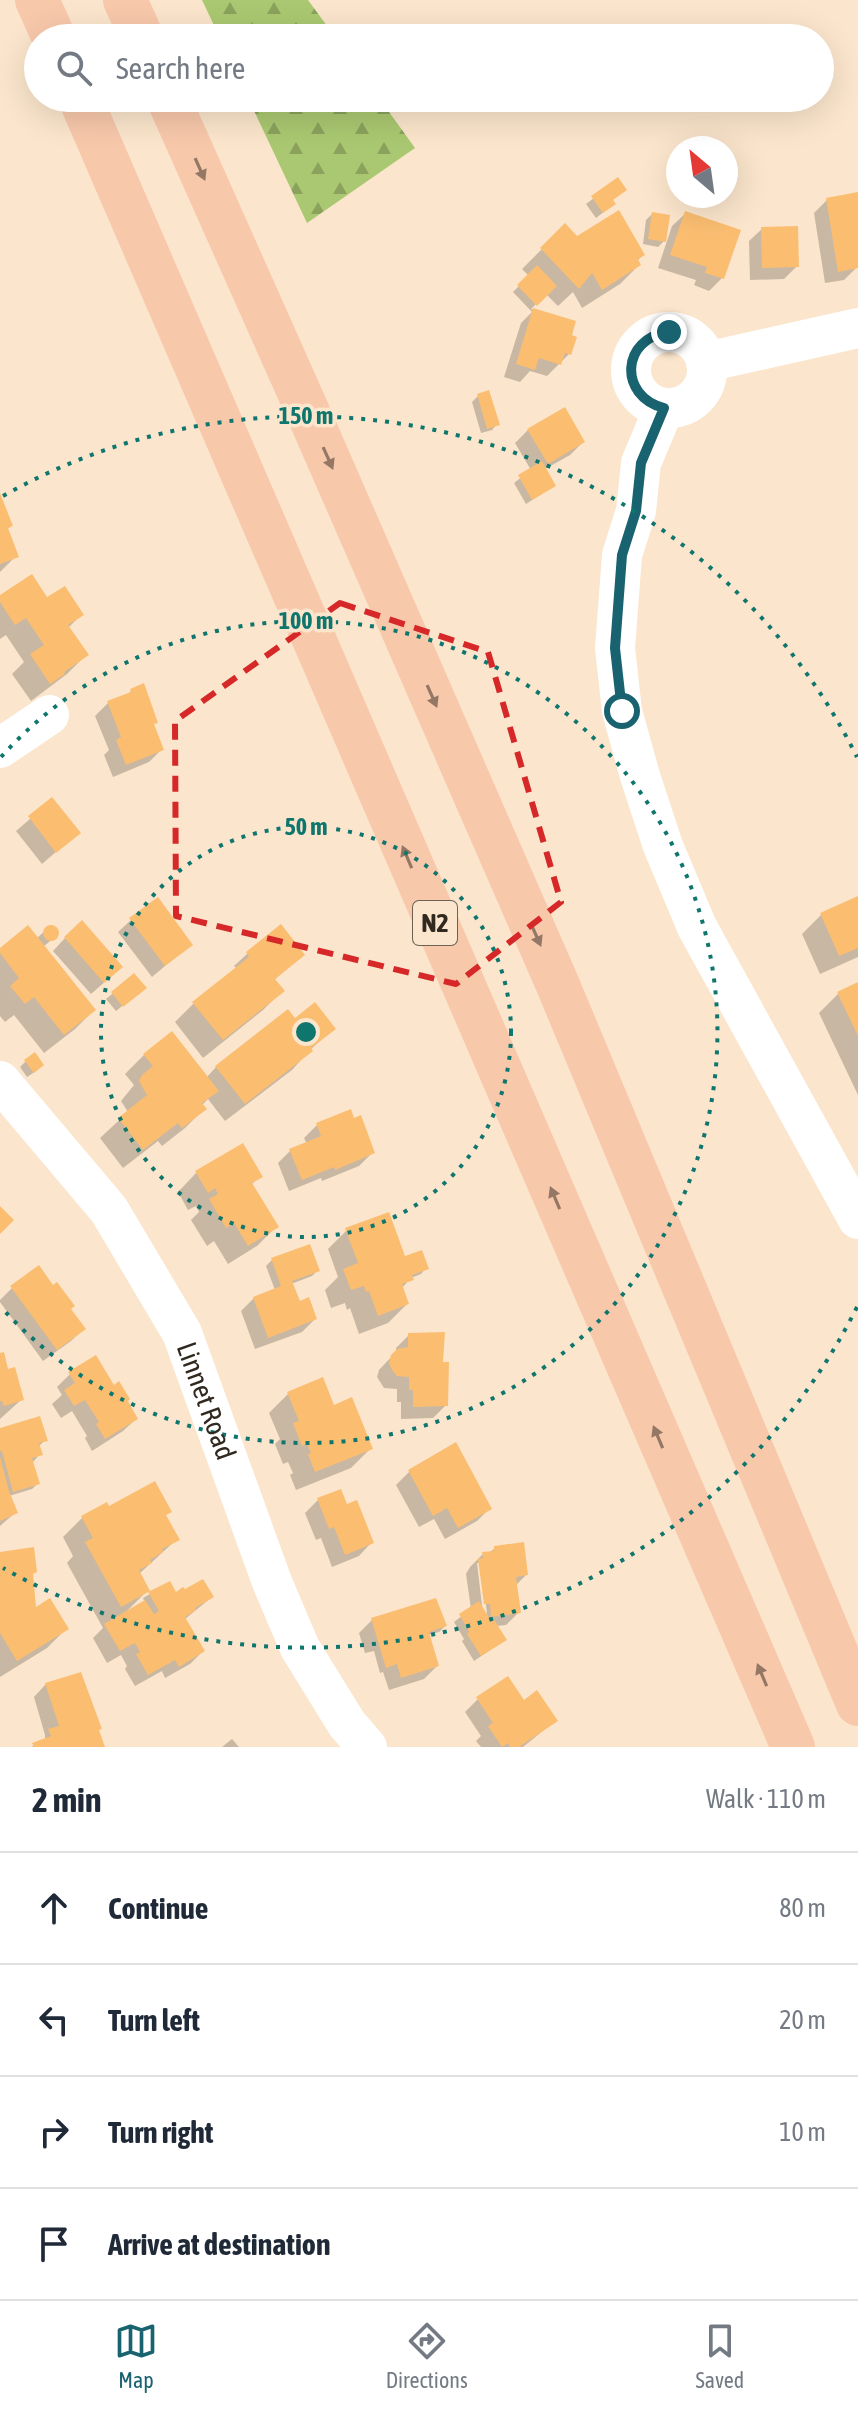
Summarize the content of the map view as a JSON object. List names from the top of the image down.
{
  "streets": {
    "highway": ["N2"],
    "street": ["Linnet Road"]
  },
  "north": "top left",
  "page": {
    "search": "Search here",
    "heading": ["2 min", "Walk · 110 m"],
    "list": [
      ["Continue", "80 m"],
      ["Turn left", "20 m"],
      ["Turn right", "10 m"],
      "Arrive at destination"
    ],
    "nav": ["Map", "Directions", "Saved"]
  },
  "rings": ["150 m", "100 m", "50 m"]
}
